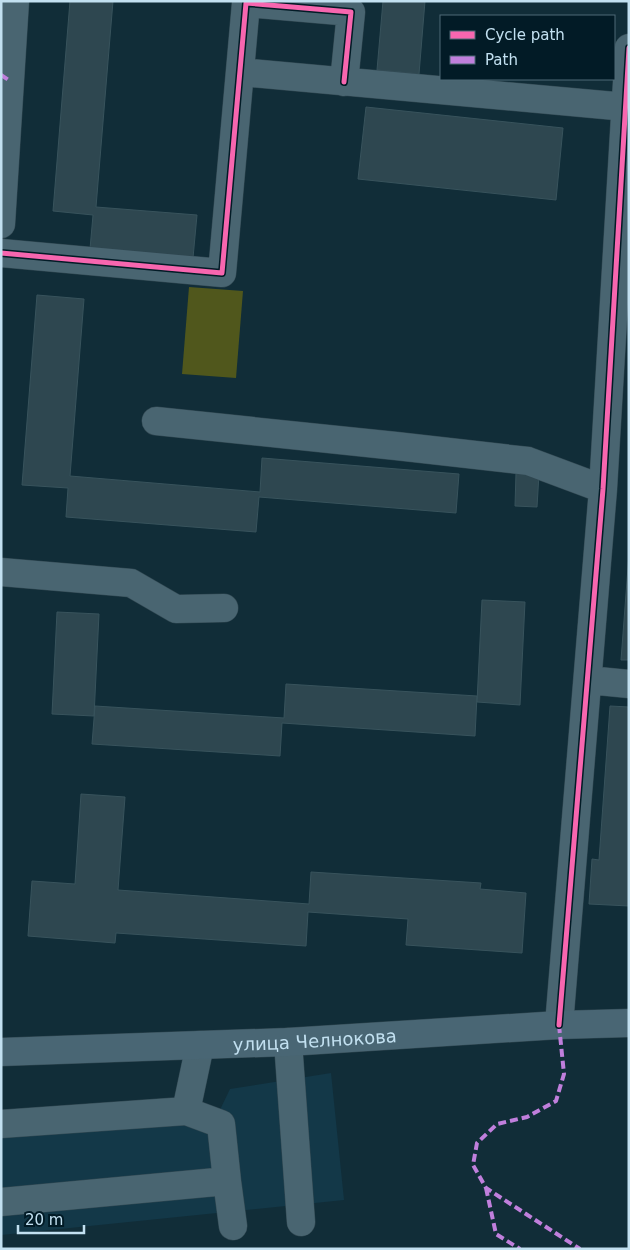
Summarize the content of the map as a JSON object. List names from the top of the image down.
{
  "streets": {
    "main road": ["улица Челнокова"]
  },
  "legend": ["Cycle path", "Path"],
  "scale_bar": "20 m"
}
